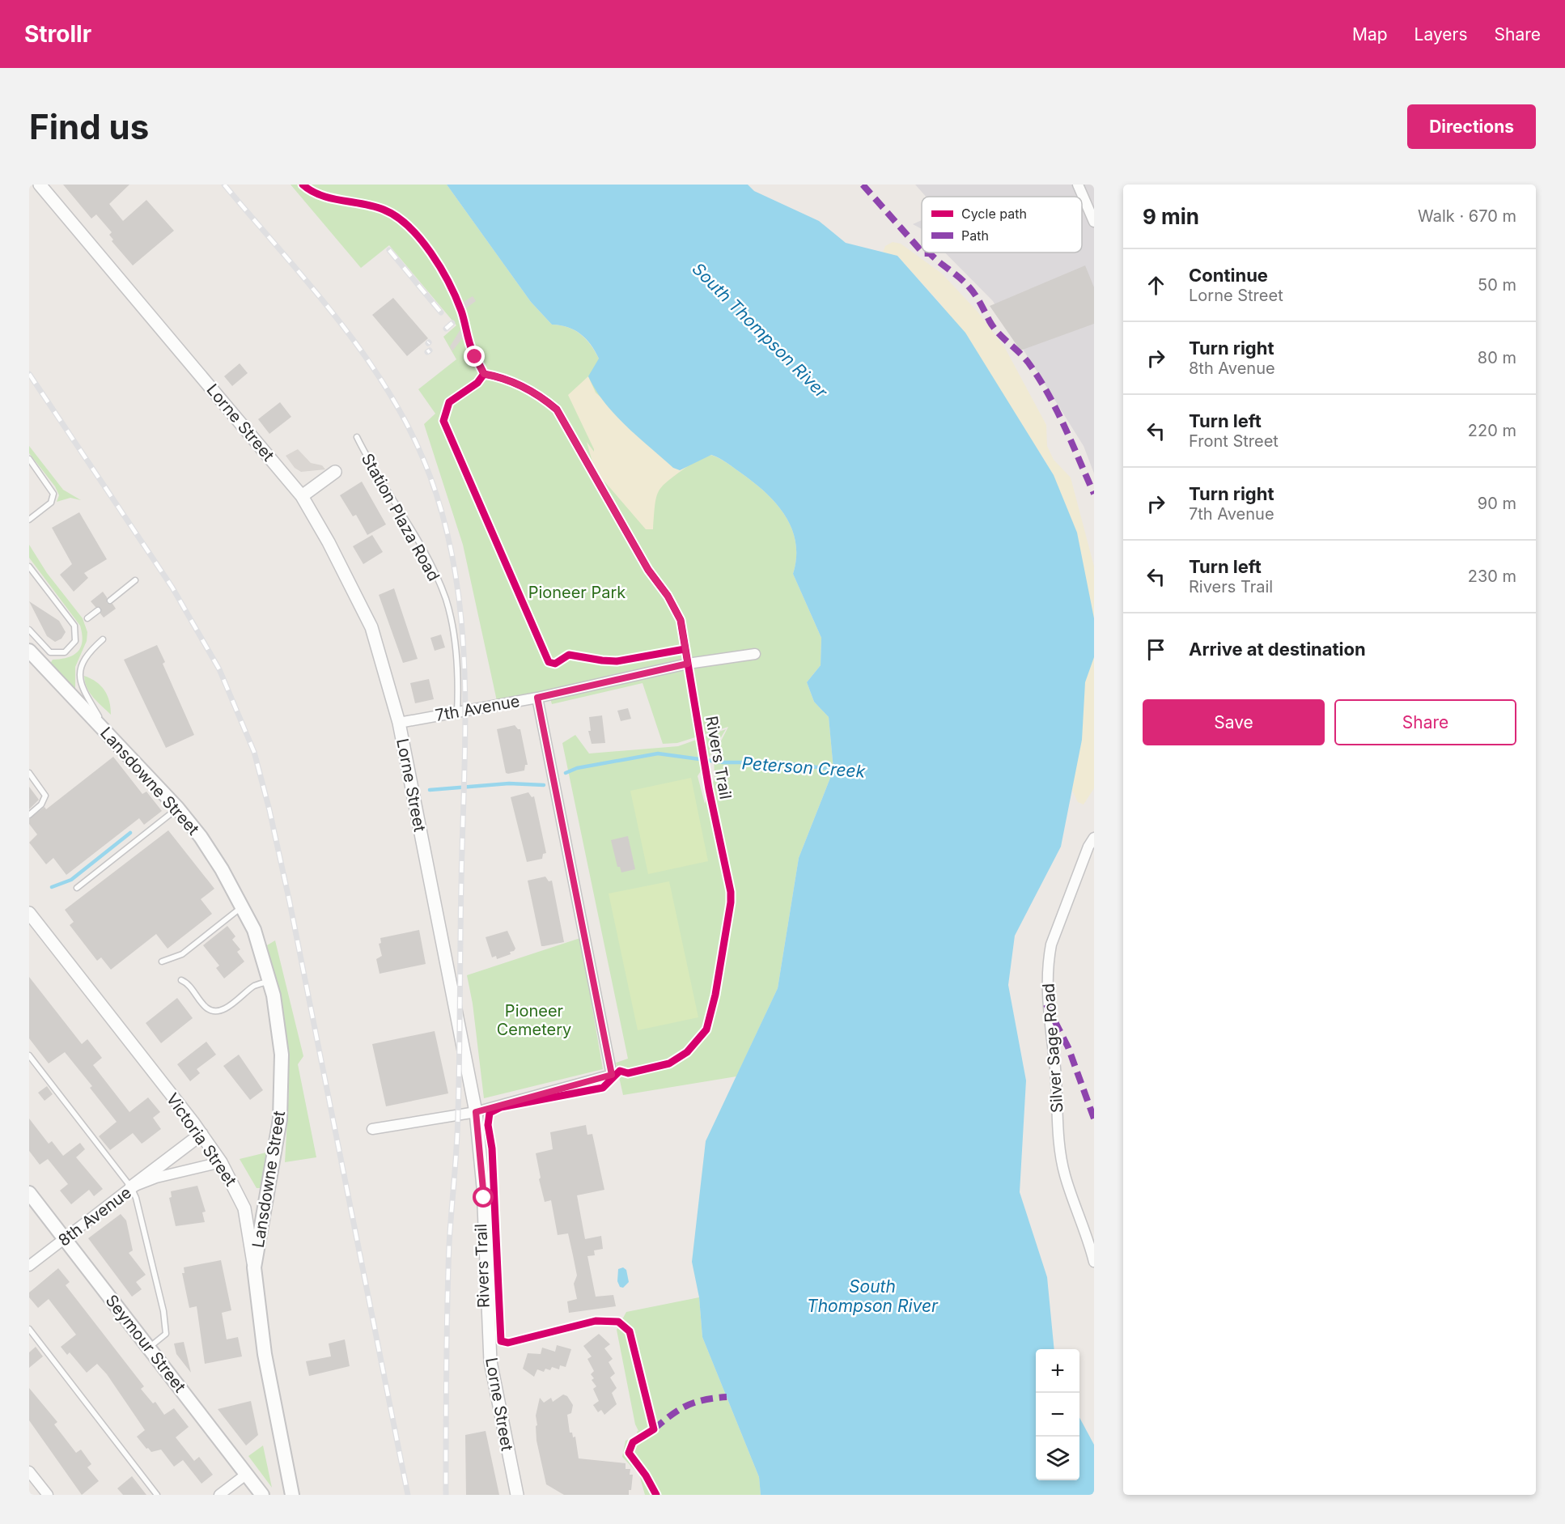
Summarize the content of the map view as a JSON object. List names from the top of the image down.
{
  "streets": {
    "main road": ["Lansdowne Street", "Victoria Street", "Seymour Street"],
    "street": [
      "Lorne Street",
      "7th Avenue",
      "Silver Sage Road",
      "8th Avenue"
    ],
    "lane": ["Station Plaza Road"],
    "cycle path": ["Rivers Trail"]
  },
  "crossings": [
    ["Lorne Street", "7th Avenue"],
    ["Station Plaza Road", "7th Avenue"],
    ["Lansdowne Street", "Victoria Street"],
    ["Victoria Street", "8th Avenue"],
    ["8th Avenue", "Seymour Street"]
  ],
  "water": ["South Thompson River", "Peterson Creek"],
  "parks": ["Pioneer Park", "Pioneer Cemetery"],
  "legend": ["Cycle path", "Path"],
  "page": {
    "header": "Strollr",
    "nav": ["Map", "Layers", "Share"],
    "buttons": [
      "Directions",
      ["Save", "Share"]
    ],
    "title": "Find us",
    "heading": ["9 min", "Walk · 670 m"],
    "list": [
      ["Continue", "Lorne Street", "50 m"],
      ["Turn right", "8th Avenue", "80 m"],
      ["Turn left", "Front Street", "220 m"],
      ["Turn right", "7th Avenue", "90 m"],
      ["Turn left", "Rivers Trail", "230 m"],
      "Arrive at destination"
    ],
    "map_buttons": ["+", "−"]
  }
}
